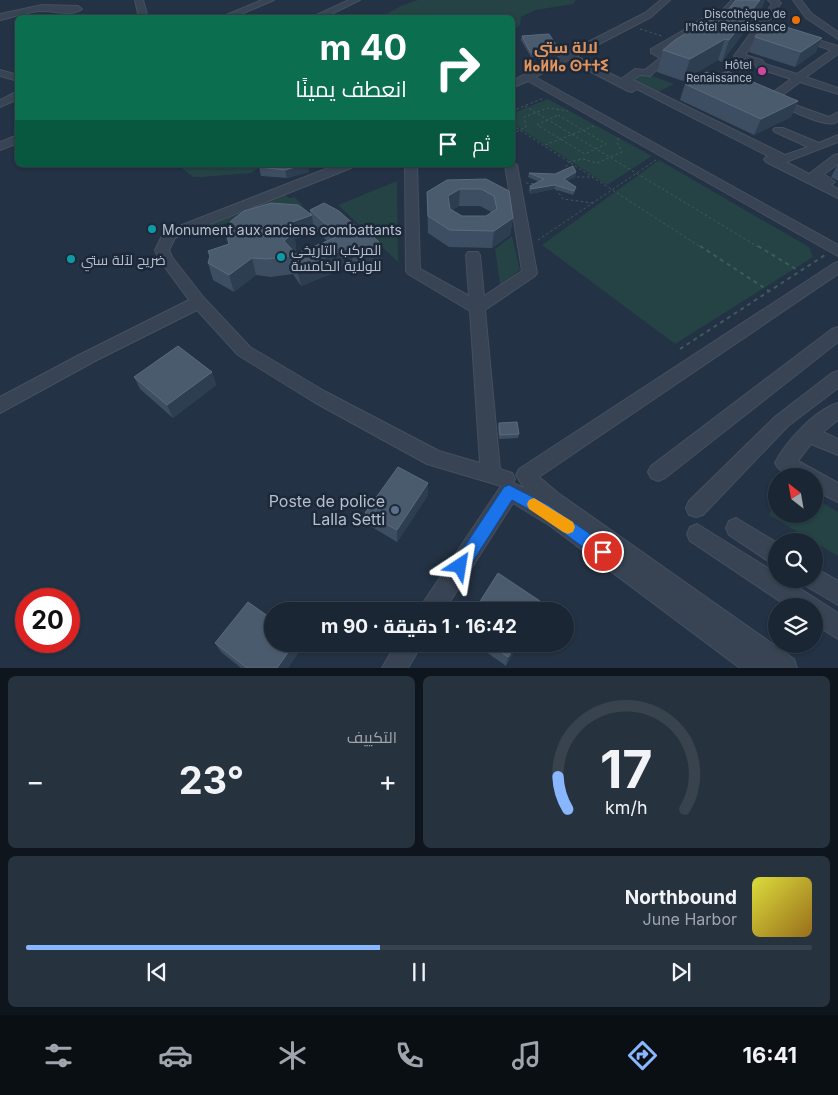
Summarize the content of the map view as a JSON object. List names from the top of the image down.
{
  "districts": ["لالة ستي ⵍⴰⵍⵍⴰ ⵙⵜⵜⵉ"],
  "places": [
    "Discothèque de l'hôtel Renaissance",
    "Hôtel Renaissance",
    "Monument aux anciens combattants",
    "المركب التاريخي للولاية الخامسة",
    "ضريح لآلة ستي",
    "Poste de police Lalla Setti"
  ],
  "north": "top left",
  "page": {
    "turn": ["40 m", "انعطف يمينًا"],
    "then": "ثم",
    "limit": "20",
    "trip": "16:42 · 1 دقيقة · 90 m",
    "tile": "التكييف",
    "heat": ["−", "23°", "+"],
    "song": ["Northbound", "June Harbor"],
    "tabs": "16:41",
    "gauge": ["17", "km/h"]
  }
}
